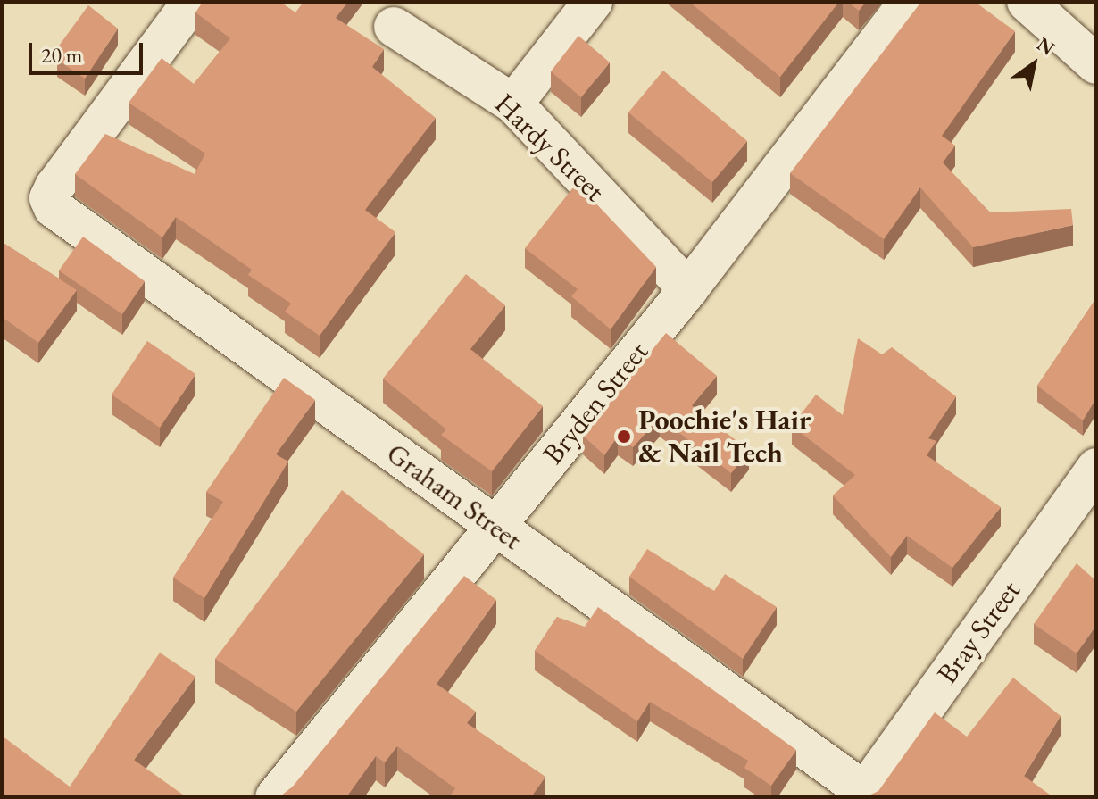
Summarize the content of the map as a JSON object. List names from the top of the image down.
{
  "streets": {
    "street": [
      "Hardy Street",
      "Bryden Street",
      "Graham Street",
      "Bray Street"
    ]
  },
  "crossings": [
    ["Hardy Street", "Bryden Street"],
    ["Bryden Street", "Graham Street"],
    ["Graham Street", "Bray Street"]
  ],
  "places": ["Poochie's Hair & Nail Tech"],
  "scale_bar": "20 m",
  "north": "top right"
}
